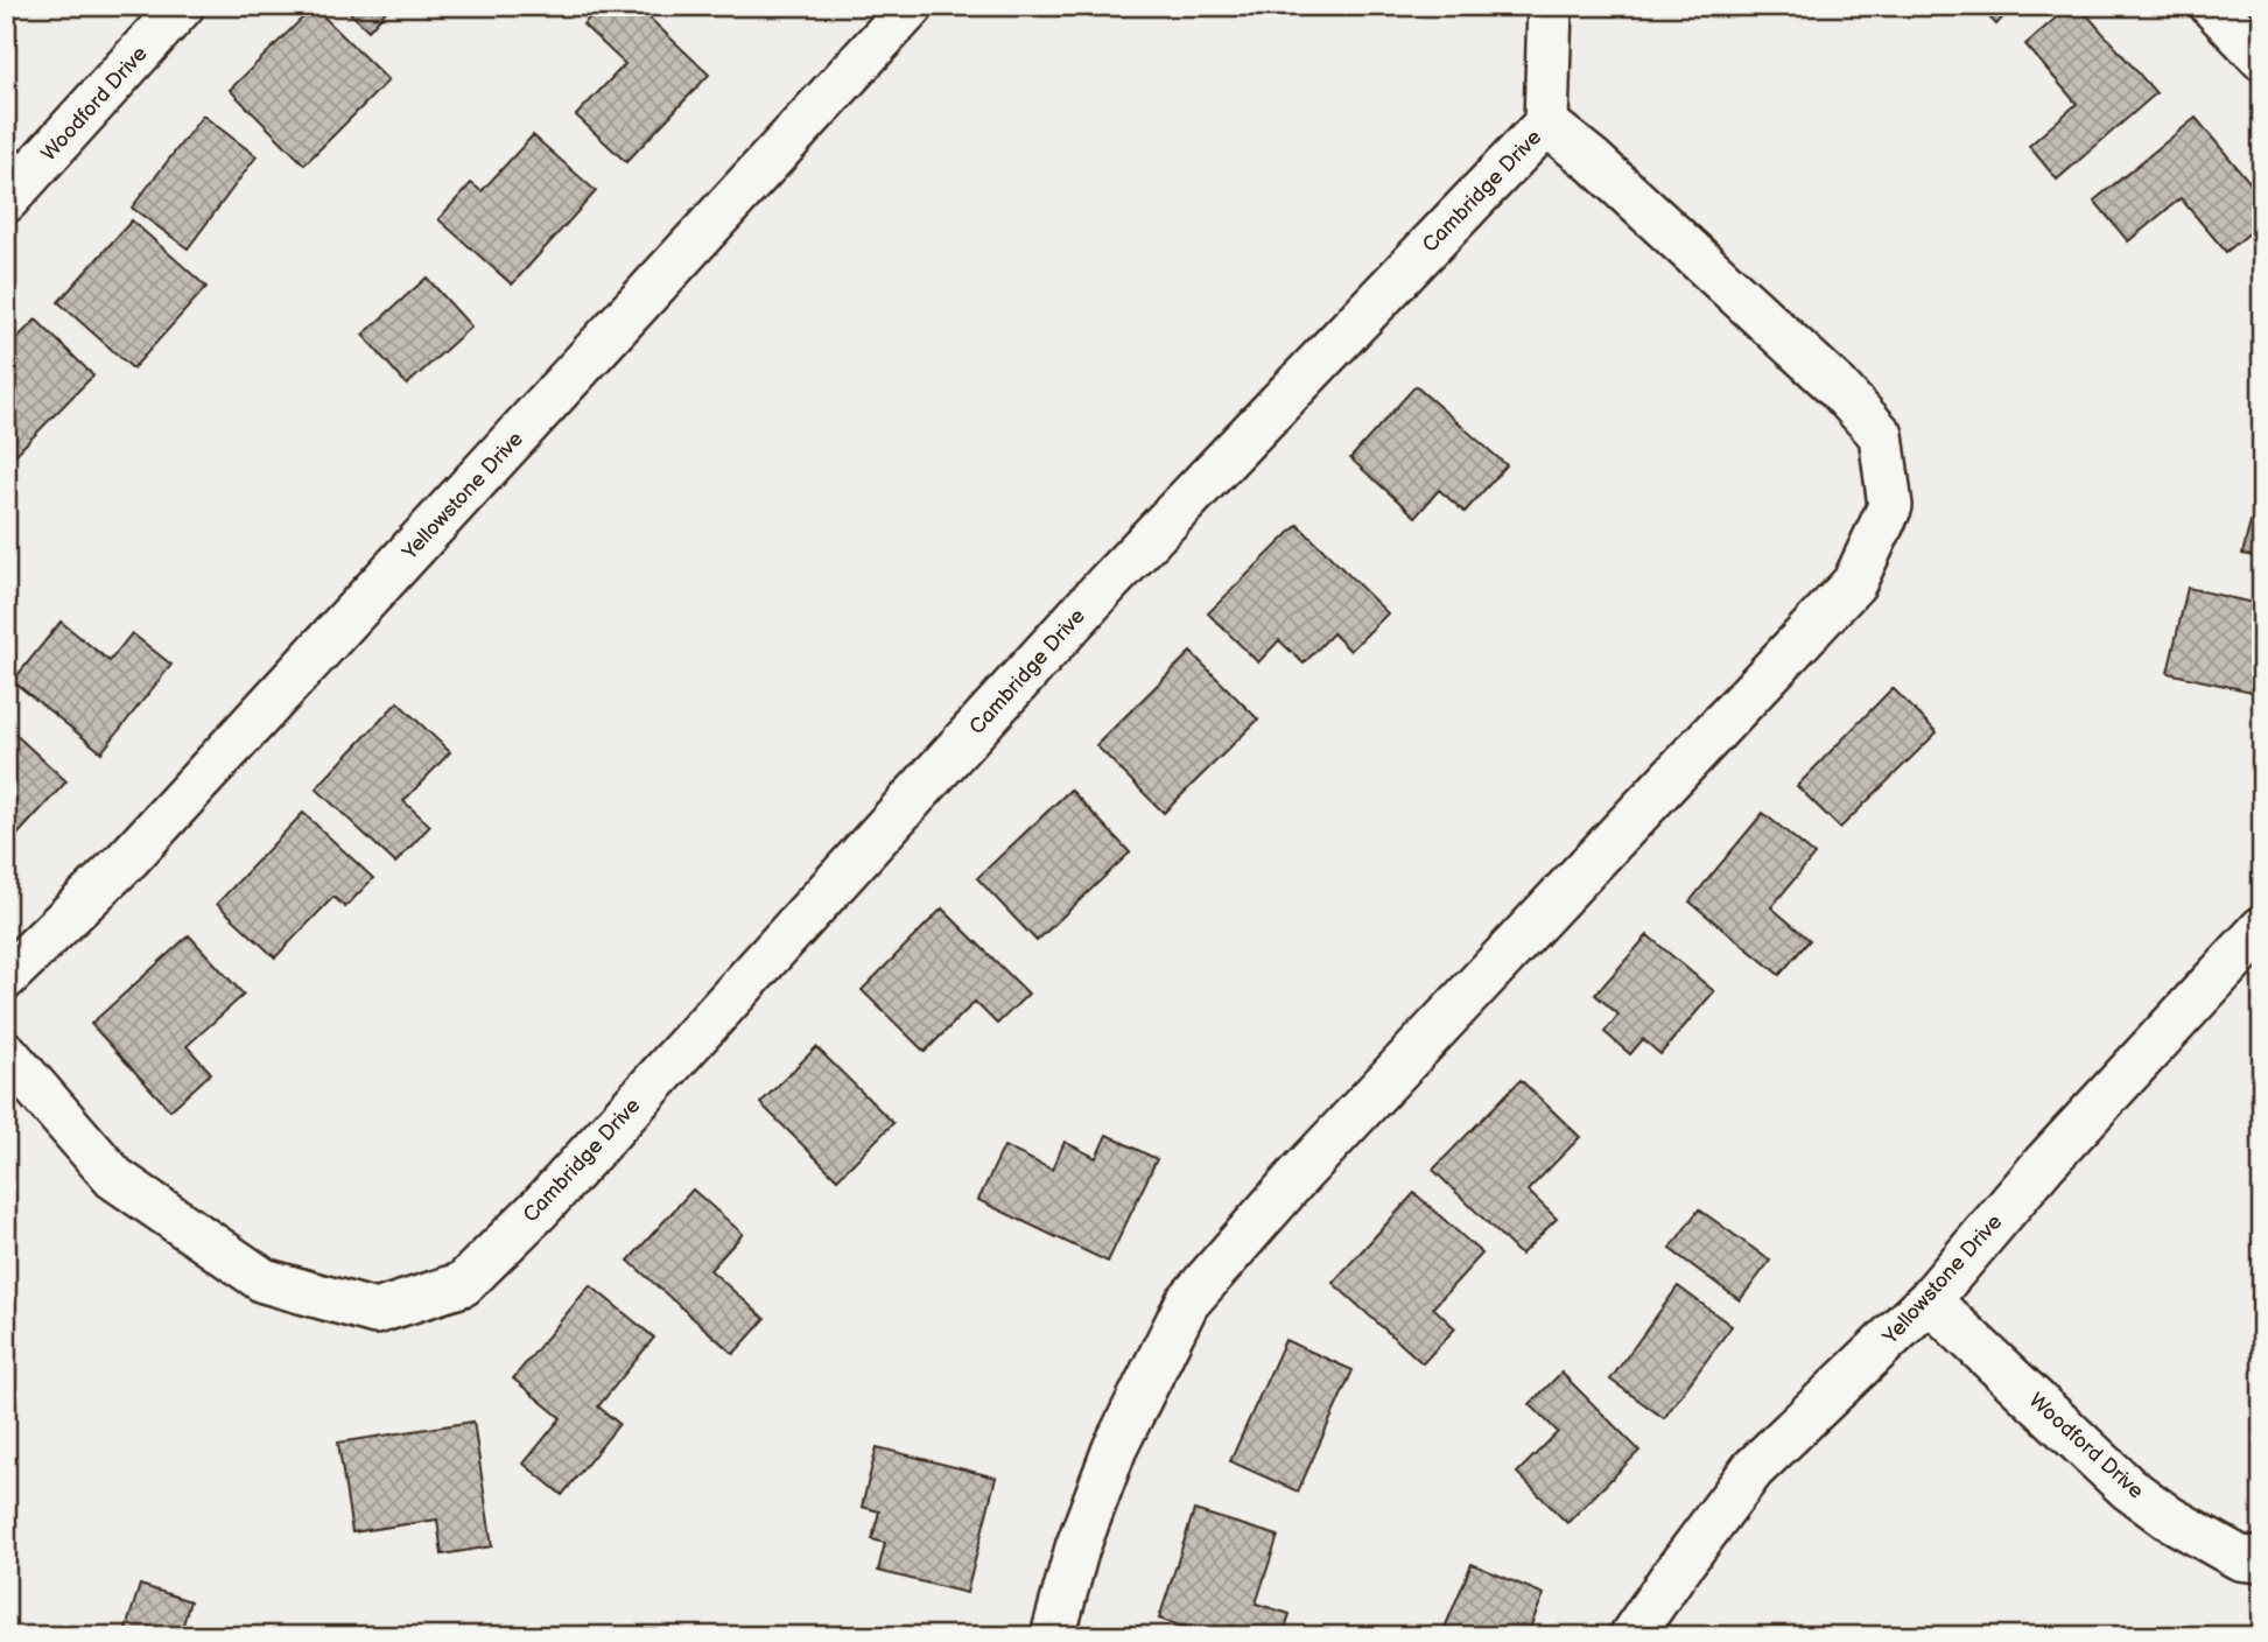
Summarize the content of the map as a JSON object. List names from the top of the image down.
{
  "streets": {
    "street": ["Woodford Drive", "Cambridge Drive", "Yellowstone Drive"]
  },
  "crossings": [
    ["Woodford Drive", "Yellowstone Drive"]
  ]
}
